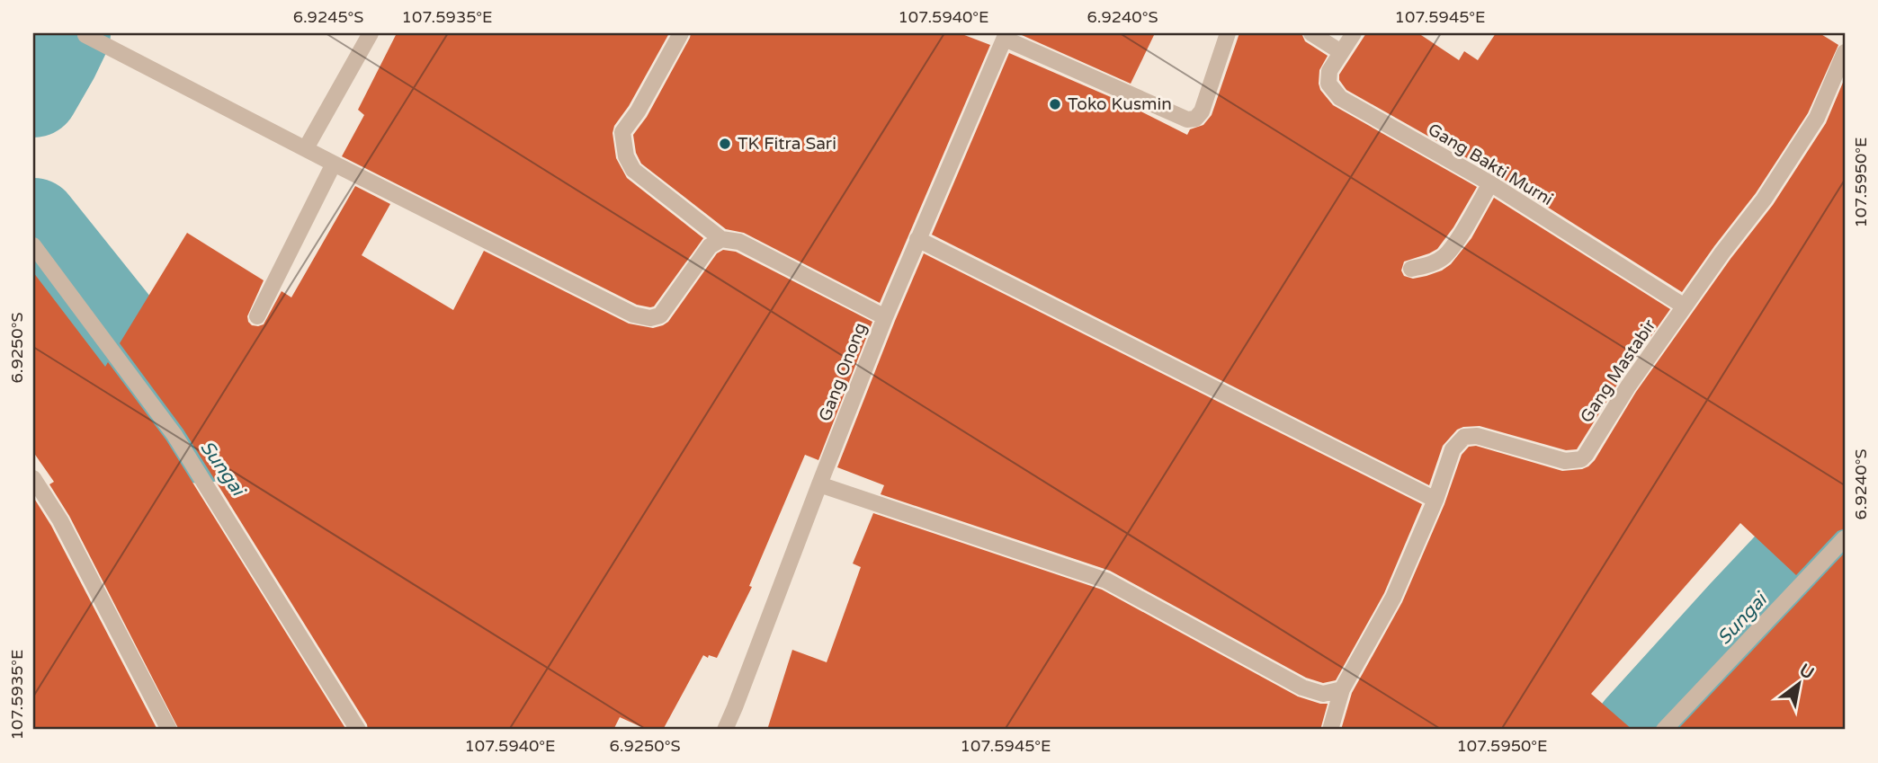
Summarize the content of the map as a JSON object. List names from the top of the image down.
{
  "streets": {
    "street": ["Gang Bakti Murni", "Gang Mastabir", "Gang Onong"]
  },
  "crossings": [
    ["Gang Bakti Murni", "Gang Mastabir"]
  ],
  "water": ["Sungai"],
  "places": ["Toko Kusmin", "TK Fitra Sari"],
  "north": "top right",
  "coordinates": [
    "6.9245°S",
    "107.5935°E",
    "107.5940°E",
    "6.9240°S",
    "107.5945°E",
    "107.5950°E",
    "6.9250°S"
  ]
}
